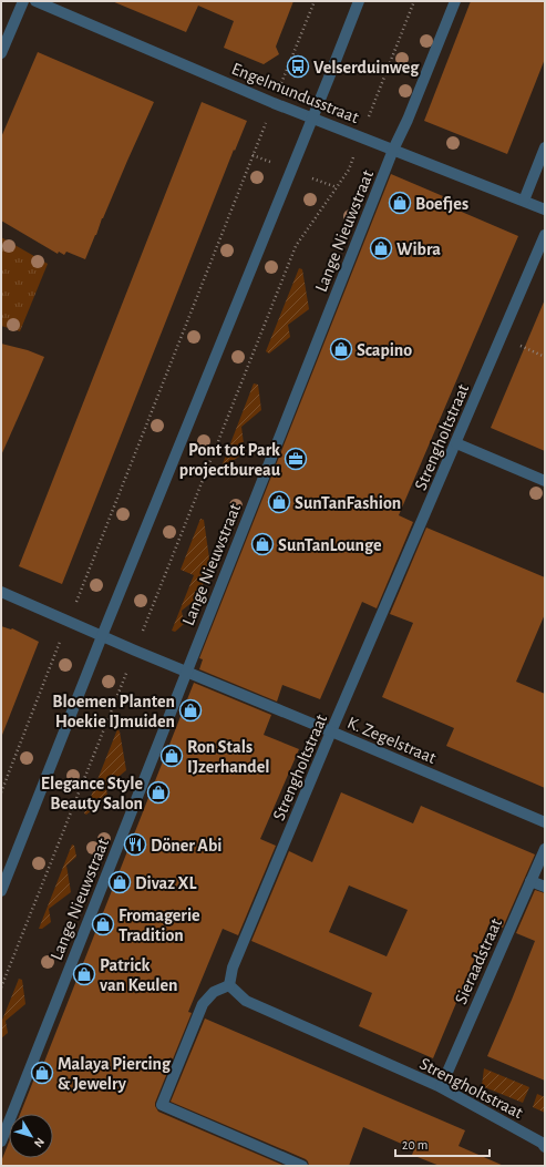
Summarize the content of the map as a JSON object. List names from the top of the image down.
{
  "streets": {
    "street": [
      "Engelmundusstraat",
      "Lange Nieuwstraat",
      "Strengholtstraat",
      "K. Zegelstraat",
      "Sieraadstraat"
    ]
  },
  "crossings": [
    ["Engelmundusstraat", "Lange Nieuwstraat"],
    ["Lange Nieuwstraat", "K. Zegelstraat"],
    ["Strengholtstraat", "K. Zegelstraat"],
    ["Strengholtstraat", "Sieraadstraat"]
  ],
  "places": {
    "bus stop": ["Velserduinweg"],
    "shop": [
      "Boefjes",
      "Wibra",
      "Scapino",
      "SunTanFashion",
      "SunTanLounge",
      "Bloemen Planten Hoekie IJmuiden",
      "Ron Stals IJzerhandel",
      "Elegance Style Beauty Salon",
      "Divaz XL",
      "Fromagerie Tradition",
      "Patrick van Keulen",
      "Malaya Piercing & Jewelry"
    ],
    "office": ["Pont tot Park projectbureau"],
    "restaurant": ["Döner Abi"]
  },
  "scale_bar": "20 m",
  "north": "bottom right"
}
